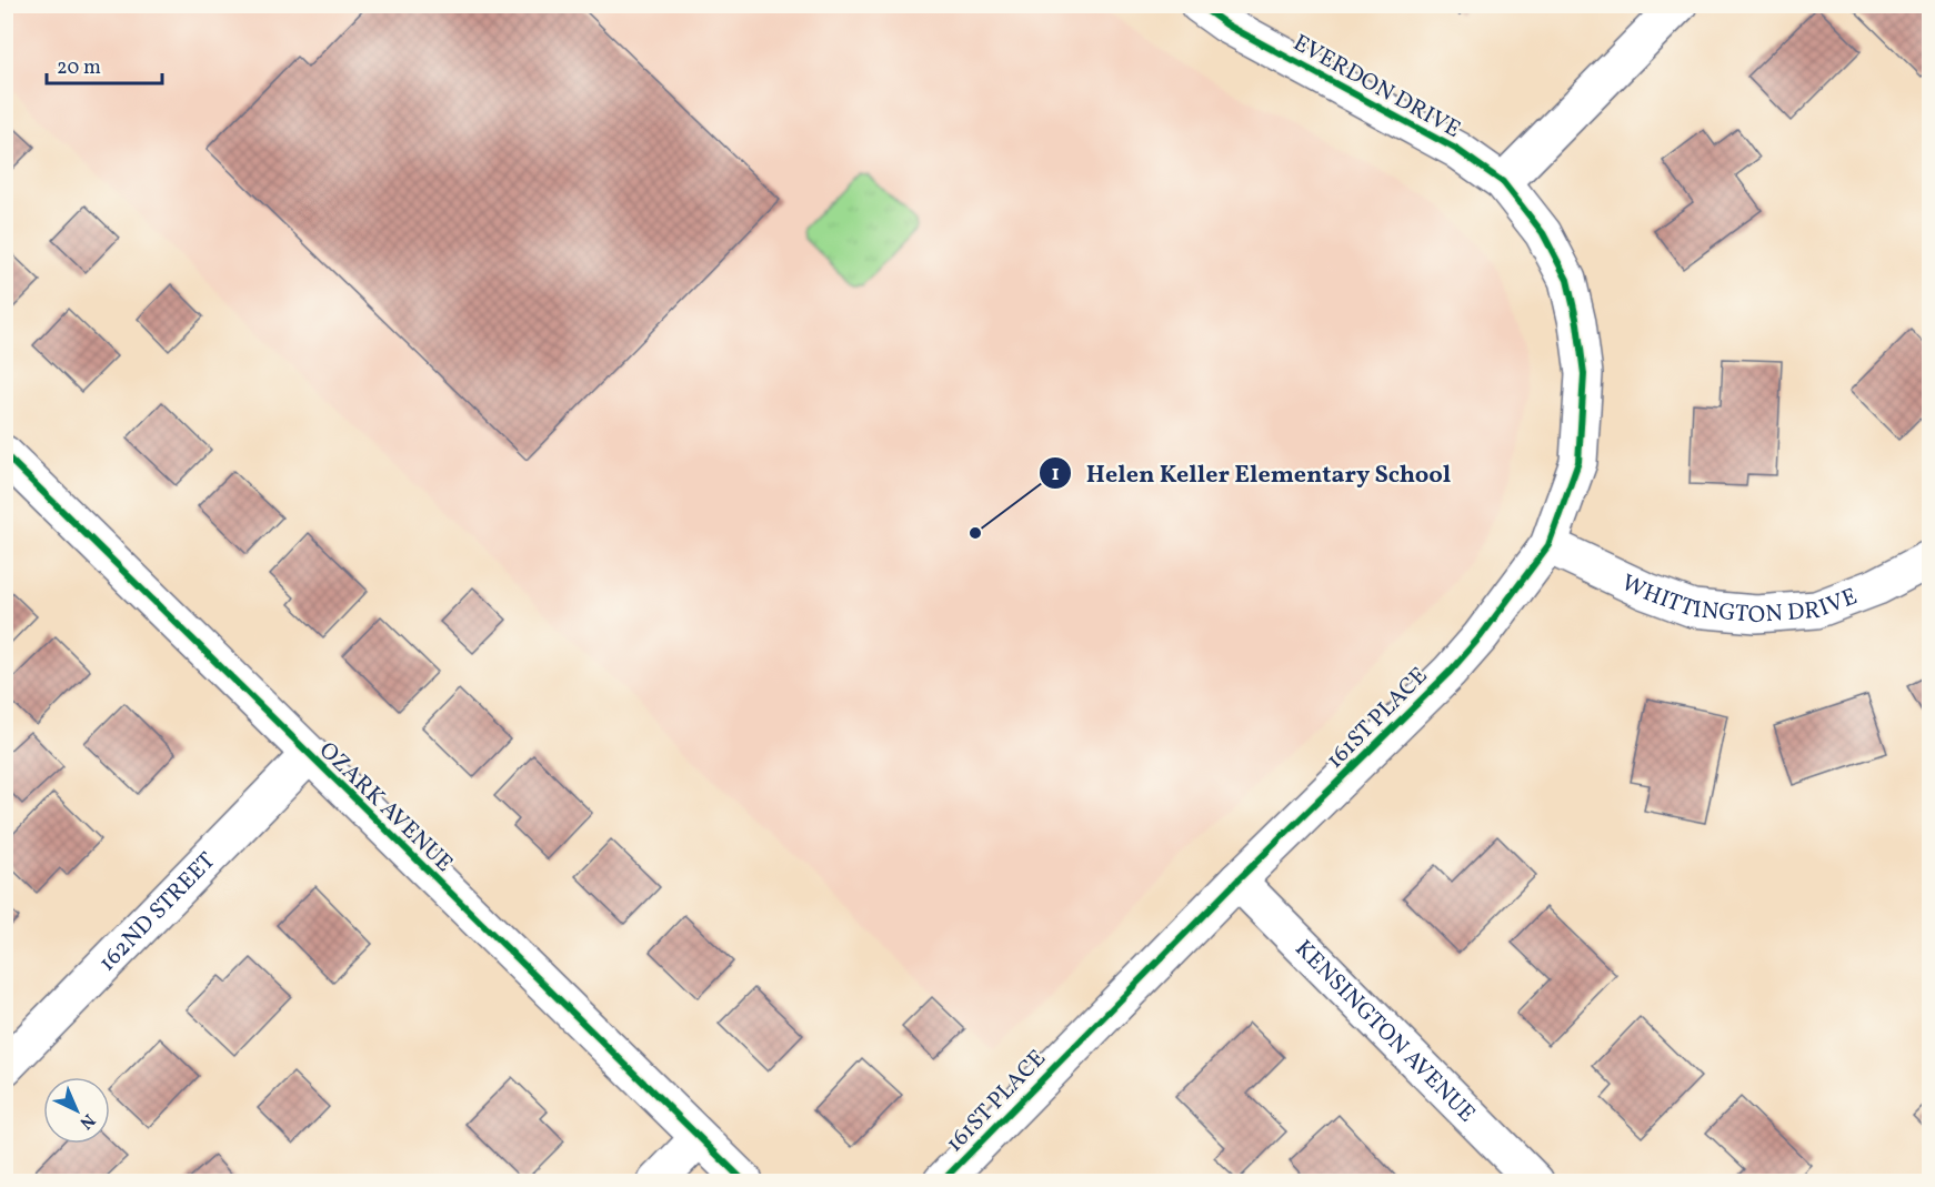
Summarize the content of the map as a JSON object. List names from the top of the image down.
{
  "streets": {
    "street": [
      "EVERDON DRIVE",
      "WHITTINGTON DRIVE",
      "161ST PLACE",
      "OZARK AVENUE",
      "162ND STREET",
      "KENSINGTON AVENUE"
    ]
  },
  "crossings": [
    ["EVERDON DRIVE", "161ST PLACE"],
    ["WHITTINGTON DRIVE", "161ST PLACE"],
    ["161ST PLACE", "KENSINGTON AVENUE"],
    ["OZARK AVENUE", "162ND STREET"]
  ],
  "places": ["Helen Keller Elementary School"],
  "scale_bar": "20 m",
  "north": "bottom right"
}
